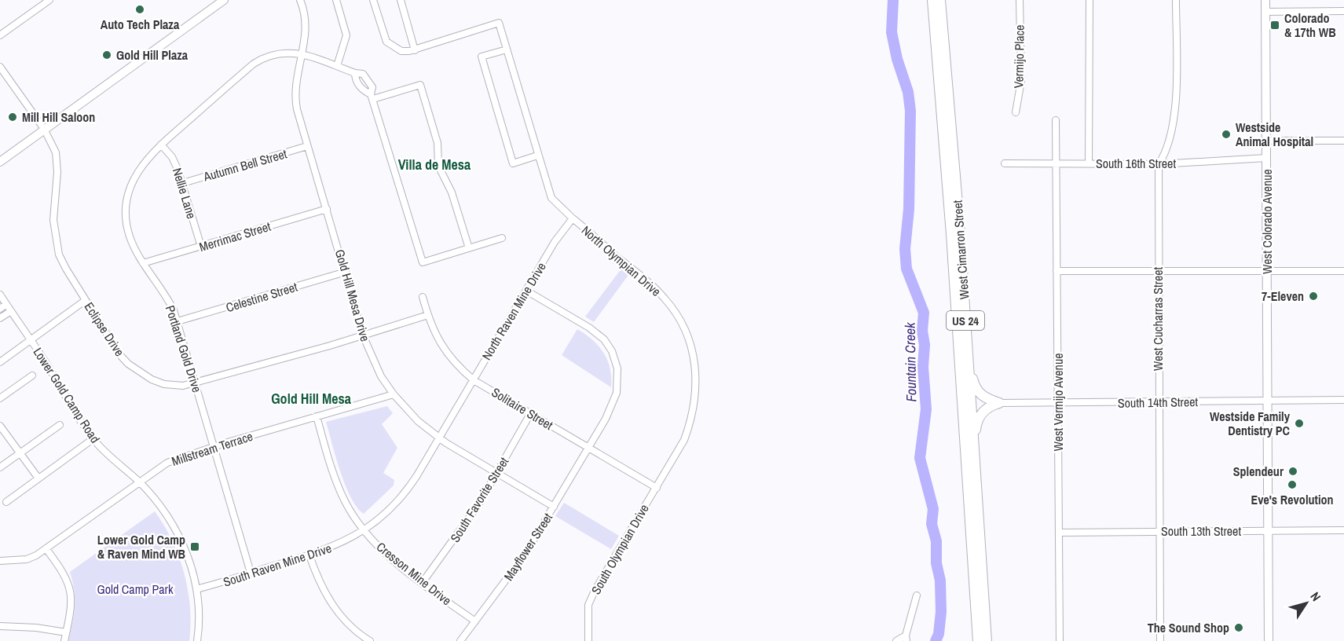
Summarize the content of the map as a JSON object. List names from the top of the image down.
{
  "streets": {
    "highway": ["West Cimarron Street", "US 24"],
    "main road": ["West Colorado Avenue"],
    "street": [
      "Vermijo Place",
      "South 16th Street",
      "Autumn Bell Street",
      "Nellie Lane",
      "Merrimac Street",
      "North Olympian Drive",
      "Gold Hill Mesa Drive",
      "Celestine Street",
      "North Raven Mine Drive",
      "West Cucharras Street",
      "Eclipse Drive",
      "Portland Gold Drive",
      "Lower Gold Camp Road",
      "West Vermijo Avenue",
      "South 14th Street",
      "Solitaire Street",
      "Millstream Terrace",
      "South Favorite Street",
      "South 13th Street",
      "Mayflower Street",
      "South Olympian Drive",
      "South Raven Mine Drive",
      "Cresson Mine Drive"
    ]
  },
  "crossings": [
    ["South 16th Street", "West Colorado Avenue"],
    ["South 16th Street", "West Cucharras Street"],
    ["South 16th Street", "West Vermijo Avenue"],
    ["Autumn Bell Street", "Nellie Lane"],
    ["Autumn Bell Street", "Gold Hill Mesa Drive"],
    ["Nellie Lane", "Merrimac Street"],
    ["Nellie Lane", "Portland Gold Drive"],
    ["West Colorado Avenue", "South 14th Street"],
    ["West Colorado Avenue", "South 13th Street"],
    ["Merrimac Street", "Gold Hill Mesa Drive"],
    ["Merrimac Street", "Portland Gold Drive"],
    ["North Olympian Drive", "North Raven Mine Drive"],
    ["North Olympian Drive", "Solitaire Street"],
    ["North Olympian Drive", "South Olympian Drive"],
    ["Gold Hill Mesa Drive", "Celestine Street"],
    ["Gold Hill Mesa Drive", "Eclipse Drive"],
    ["Gold Hill Mesa Drive", "Portland Gold Drive"],
    ["Gold Hill Mesa Drive", "Millstream Terrace"],
    ["Gold Hill Mesa Drive", "South Favorite Street"],
    ["Gold Hill Mesa Drive", "Mayflower Street"],
    ["Gold Hill Mesa Drive", "South Raven Mine Drive"],
    ["Celestine Street", "Portland Gold Drive"],
    ["North Raven Mine Drive", "Solitaire Street"],
    ["North Raven Mine Drive", "Mayflower Street"],
    ["North Raven Mine Drive", "South Raven Mine Drive"],
    ["West Cucharras Street", "South 14th Street"],
    ["West Cucharras Street", "South 13th Street"],
    ["Eclipse Drive", "Portland Gold Drive"],
    ["Eclipse Drive", "Solitaire Street"],
    ["Portland Gold Drive", "Millstream Terrace"],
    ["Portland Gold Drive", "South Raven Mine Drive"],
    ["Lower Gold Camp Road", "Millstream Terrace"],
    ["Lower Gold Camp Road", "South Raven Mine Drive"],
    ["West Vermijo Avenue", "South 14th Street"],
    ["West Vermijo Avenue", "South 13th Street"],
    ["Solitaire Street", "South Favorite Street"],
    ["Solitaire Street", "Mayflower Street"],
    ["Solitaire Street", "South Olympian Drive"],
    ["Solitaire Street", "South Raven Mine Drive"],
    ["Millstream Terrace", "Cresson Mine Drive"],
    ["South Favorite Street", "Cresson Mine Drive"],
    ["Mayflower Street", "Cresson Mine Drive"],
    ["South Raven Mine Drive", "Cresson Mine Drive"]
  ],
  "districts": ["Villa de Mesa", "Gold Hill Mesa"],
  "water": ["Fountain Creek"],
  "parks": ["Gold Camp Park"],
  "places": {
    "other": [
      "Auto Tech Plaza",
      "Gold Hill Plaza",
      "Mill Hill Saloon",
      "Westside Animal Hospital",
      "7-Eleven",
      "Westside Family Dentistry PC",
      "Splendeur",
      "Eve's Revolution",
      "The Sound Shop"
    ],
    "transit": ["Colorado & 17th WB", "Lower Gold Camp & Raven Mind WB"]
  },
  "north": "top right"
}
